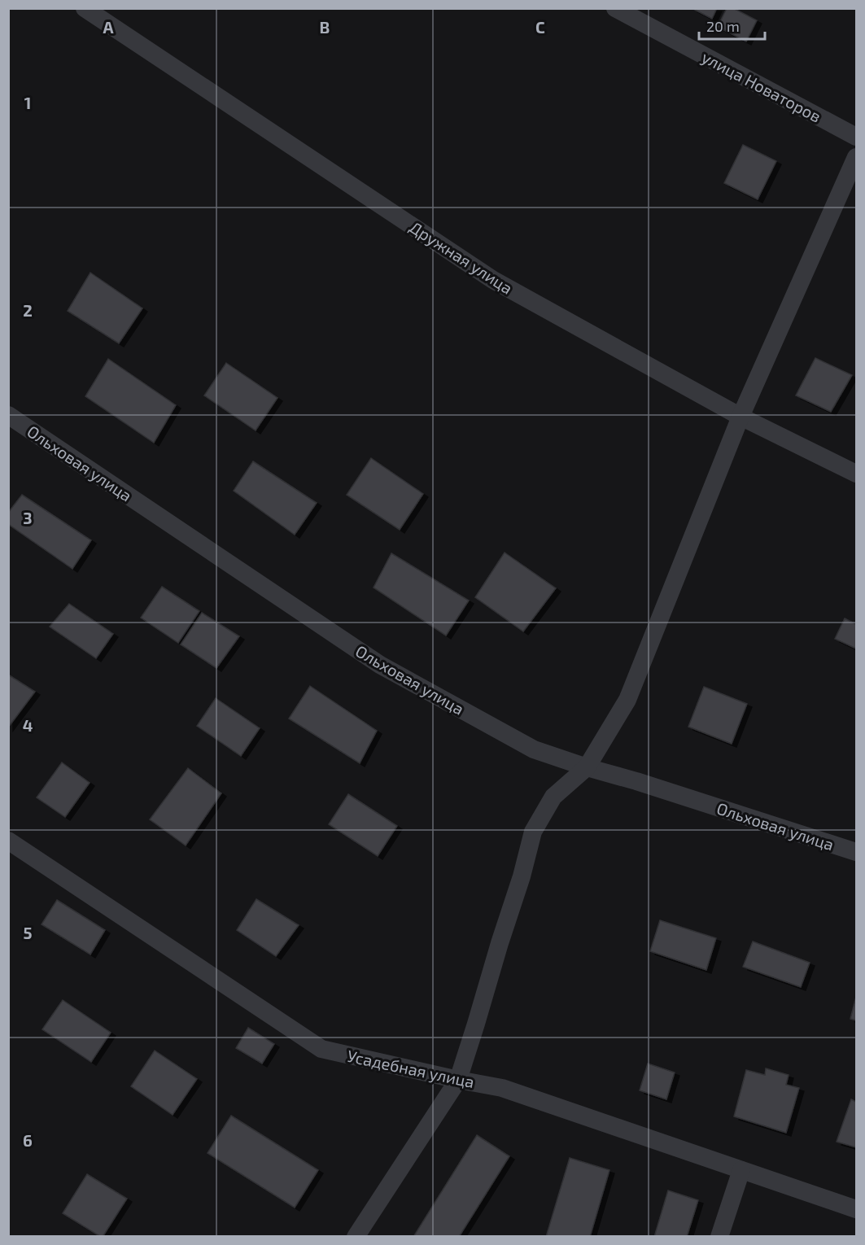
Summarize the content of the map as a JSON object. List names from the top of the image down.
{
  "streets": {
    "street": [
      "улица Новаторов",
      "Дружная улица",
      "Ольховая улица",
      "Усадебная улица"
    ]
  },
  "scale_bar": "20 m",
  "grid": {
    "columns": ["A", "B", "C"],
    "rows": [
      "1",
      "2",
      "3",
      "4",
      "5",
      "6"
    ]
  }
}
